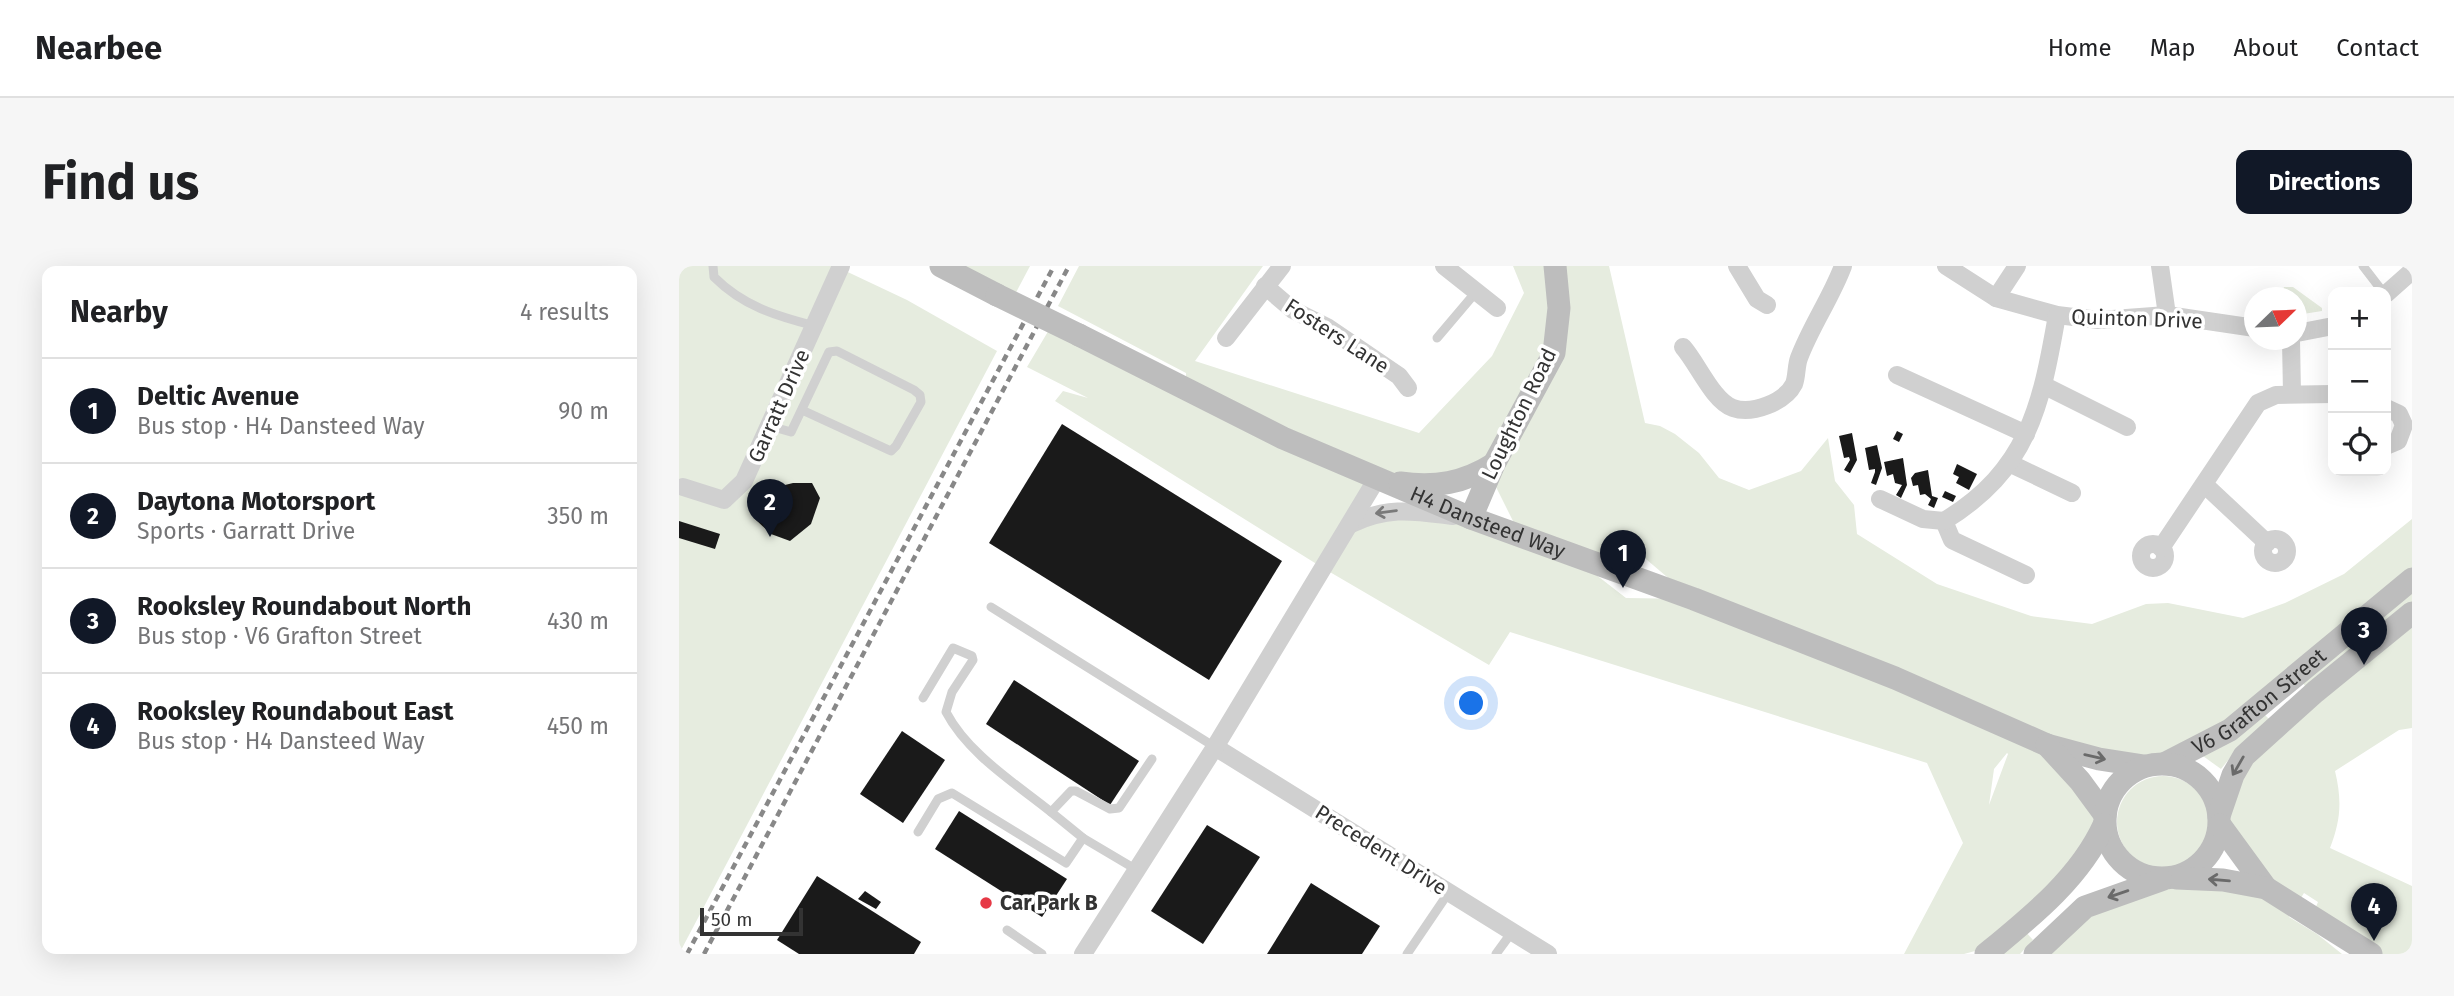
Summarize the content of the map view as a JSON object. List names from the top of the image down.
{
  "streets": {
    "street": [
      "Quinton Drive",
      "Fosters Lane",
      "Garratt Drive",
      "Loughton Road",
      "H4 Dansteed Way",
      "V6 Grafton Street",
      "Precedent Drive"
    ]
  },
  "crossings": [
    ["Loughton Road", "H4 Dansteed Way"],
    ["H4 Dansteed Way", "V6 Grafton Street"]
  ],
  "places": ["Car Park B"],
  "scale_bar": "50 m",
  "north": "top right",
  "page": {
    "header": "Nearbee",
    "nav": [
      "Home",
      "Map",
      "About",
      "Contact"
    ],
    "buttons": "Directions",
    "title": "Find us",
    "heading": ["Nearby", "4 results"],
    "map_buttons": ["+", "−"],
    "list": [
      {
        "mark": "1",
        "name": "Deltic Avenue",
        "note": "Bus stop · H4 Dansteed Way",
        "value": "90 m"
      },
      {
        "mark": "2",
        "name": "Daytona Motorsport",
        "note": "Sports · Garratt Drive",
        "value": "350 m"
      },
      {
        "mark": "3",
        "name": "Rooksley Roundabout North",
        "note": "Bus stop · V6 Grafton Street",
        "value": "430 m"
      },
      {
        "mark": "4",
        "name": "Rooksley Roundabout East",
        "note": "Bus stop · H4 Dansteed Way",
        "value": "450 m"
      }
    ],
    "pins": [
      "2",
      "1",
      "3",
      "4"
    ],
    "scale": "50 m"
  }
}
